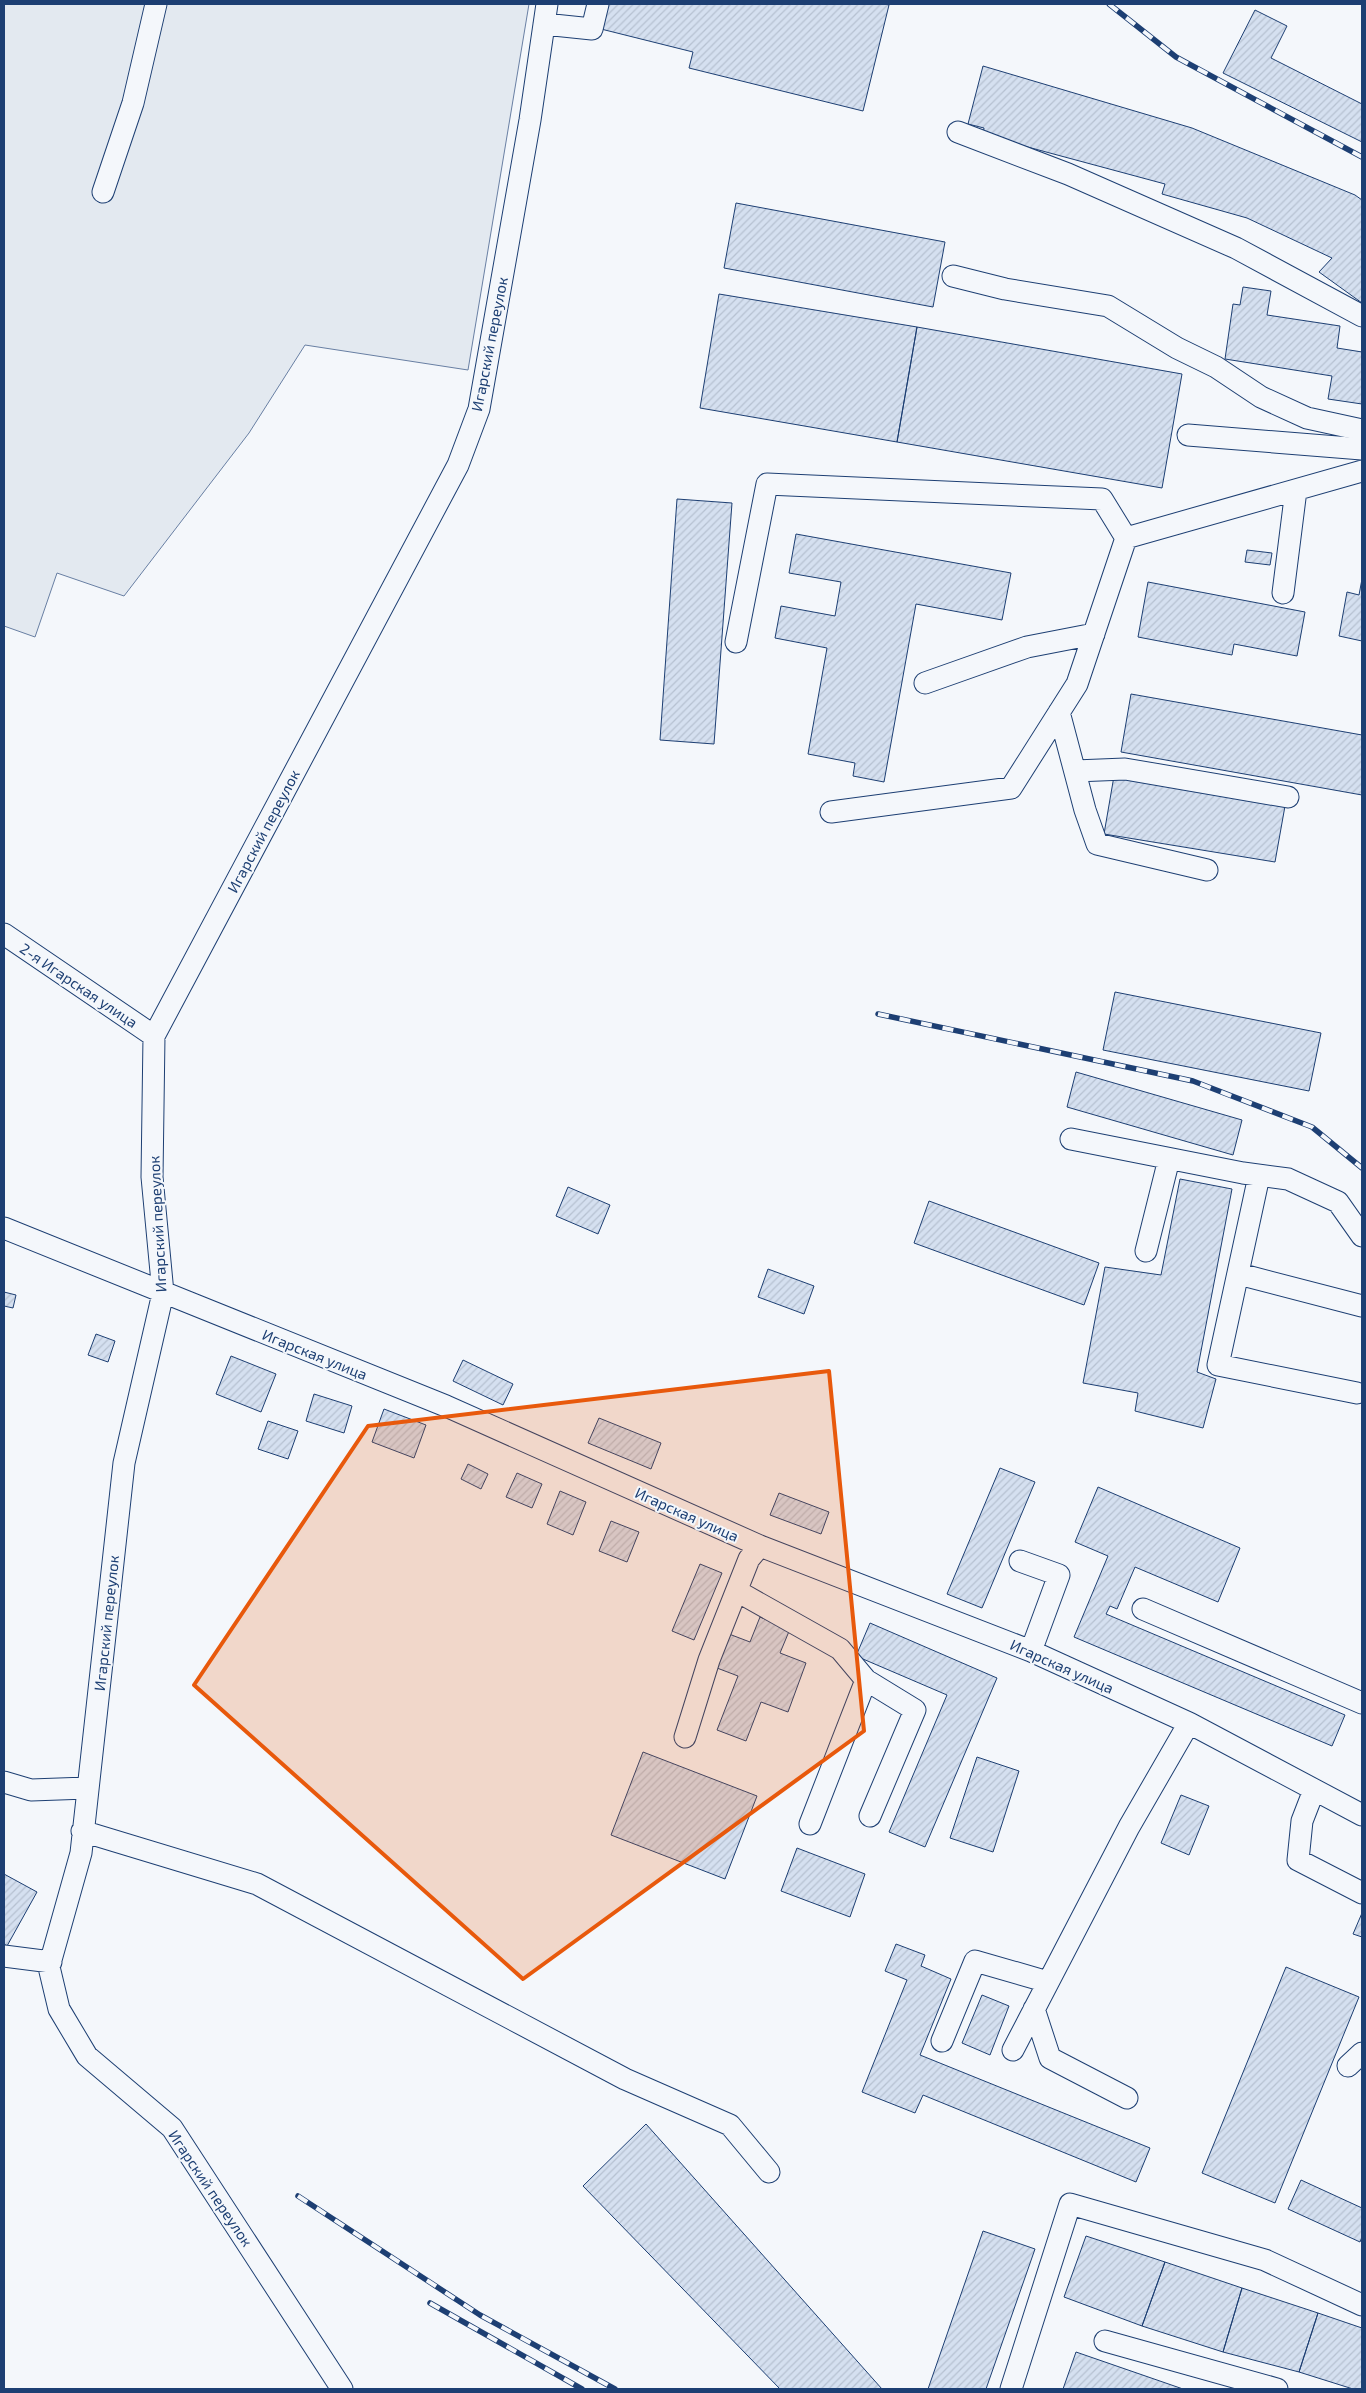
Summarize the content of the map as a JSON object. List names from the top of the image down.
{
  "streets": {
    "street": ["Игарский переулок", "2-я Игарская улица", "Игарская улица"]
  },
  "crossings": [
    ["Игарский переулок", "2-я Игарская улица"],
    ["Игарский переулок", "Игарская улица"]
  ]
}
